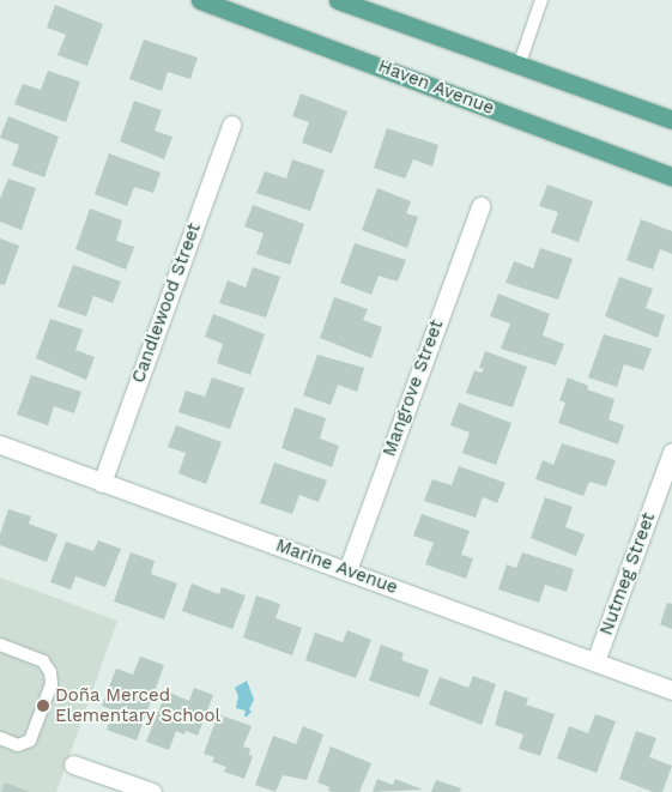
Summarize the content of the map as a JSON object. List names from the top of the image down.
{
  "streets": {
    "main road": ["Haven Avenue"],
    "street": [
      "Candlewood Street",
      "Mangrove Street",
      "Marine Avenue",
      "Nutmeg Street"
    ]
  },
  "crossings": [
    ["Candlewood Street", "Marine Avenue"],
    ["Mangrove Street", "Marine Avenue"],
    ["Marine Avenue", "Nutmeg Street"]
  ],
  "places": ["Doña Merced Elementary School"]
}
